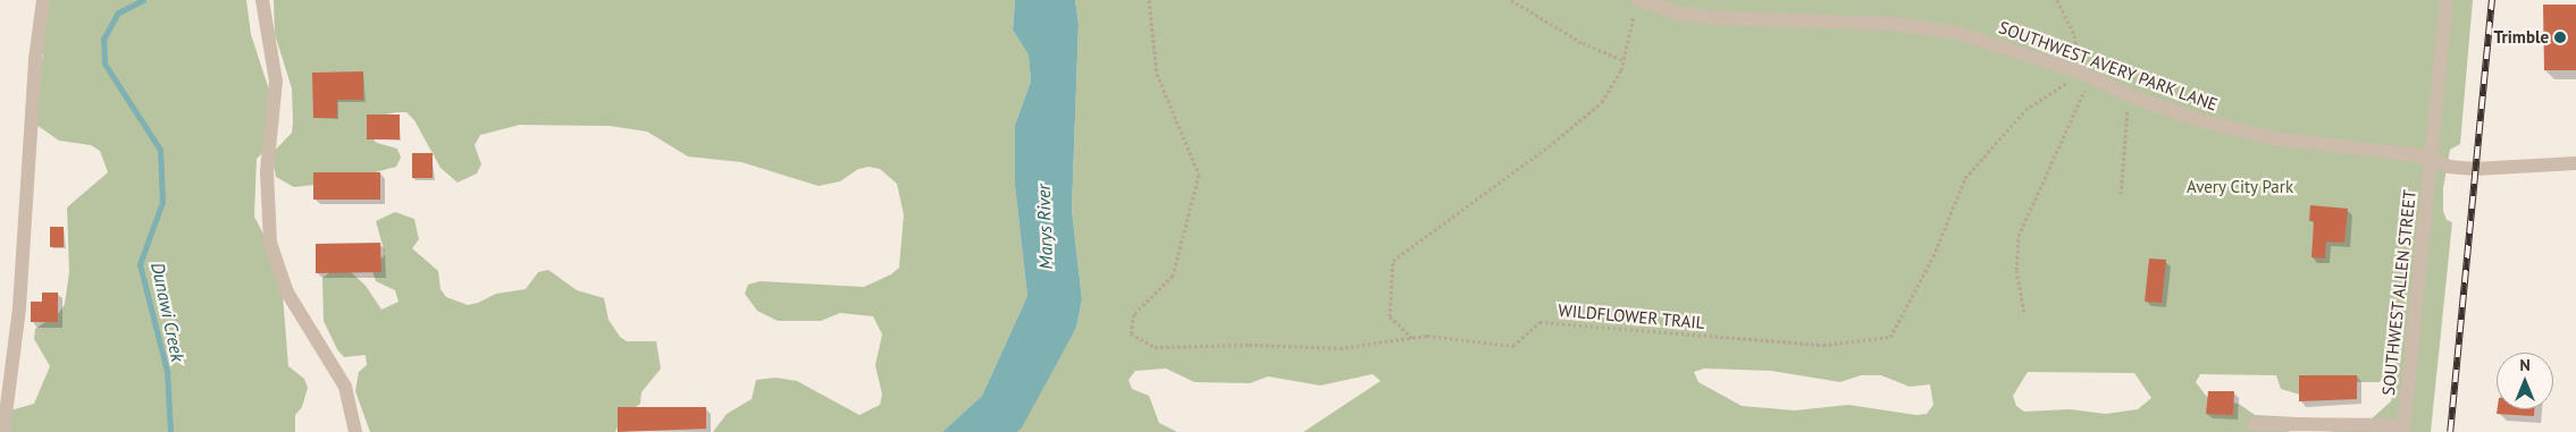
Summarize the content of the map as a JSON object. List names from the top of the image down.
{
  "streets": {
    "street": ["SOUTHWEST AVERY PARK LANE", "SOUTHWEST ALLEN STREET"],
    "path": ["WILDFLOWER TRAIL"]
  },
  "crossings": [
    ["SOUTHWEST AVERY PARK LANE", "SOUTHWEST ALLEN STREET"],
    ["SOUTHWEST AVERY PARK LANE", "WILDFLOWER TRAIL"]
  ],
  "water": ["Marys River", "Dunawi Creek"],
  "parks": ["Avery City Park"],
  "places": ["Trimble"],
  "north": "top"
}
